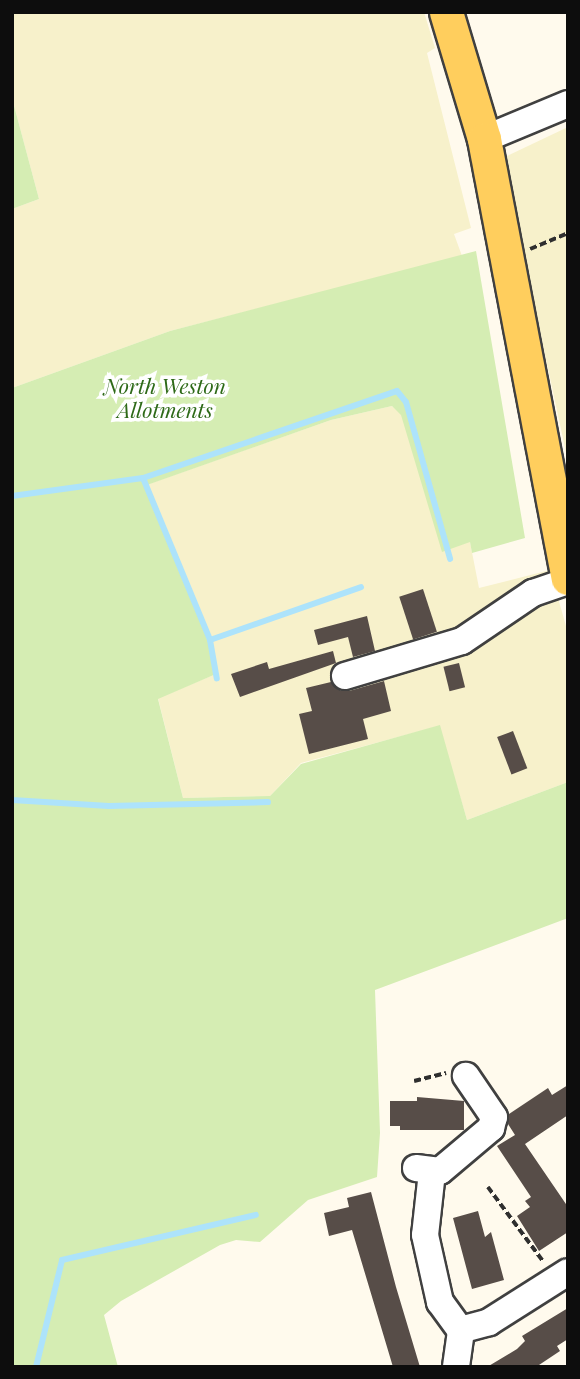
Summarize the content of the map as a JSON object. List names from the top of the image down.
{
  "parks": ["North Weston Allotments"]
}
